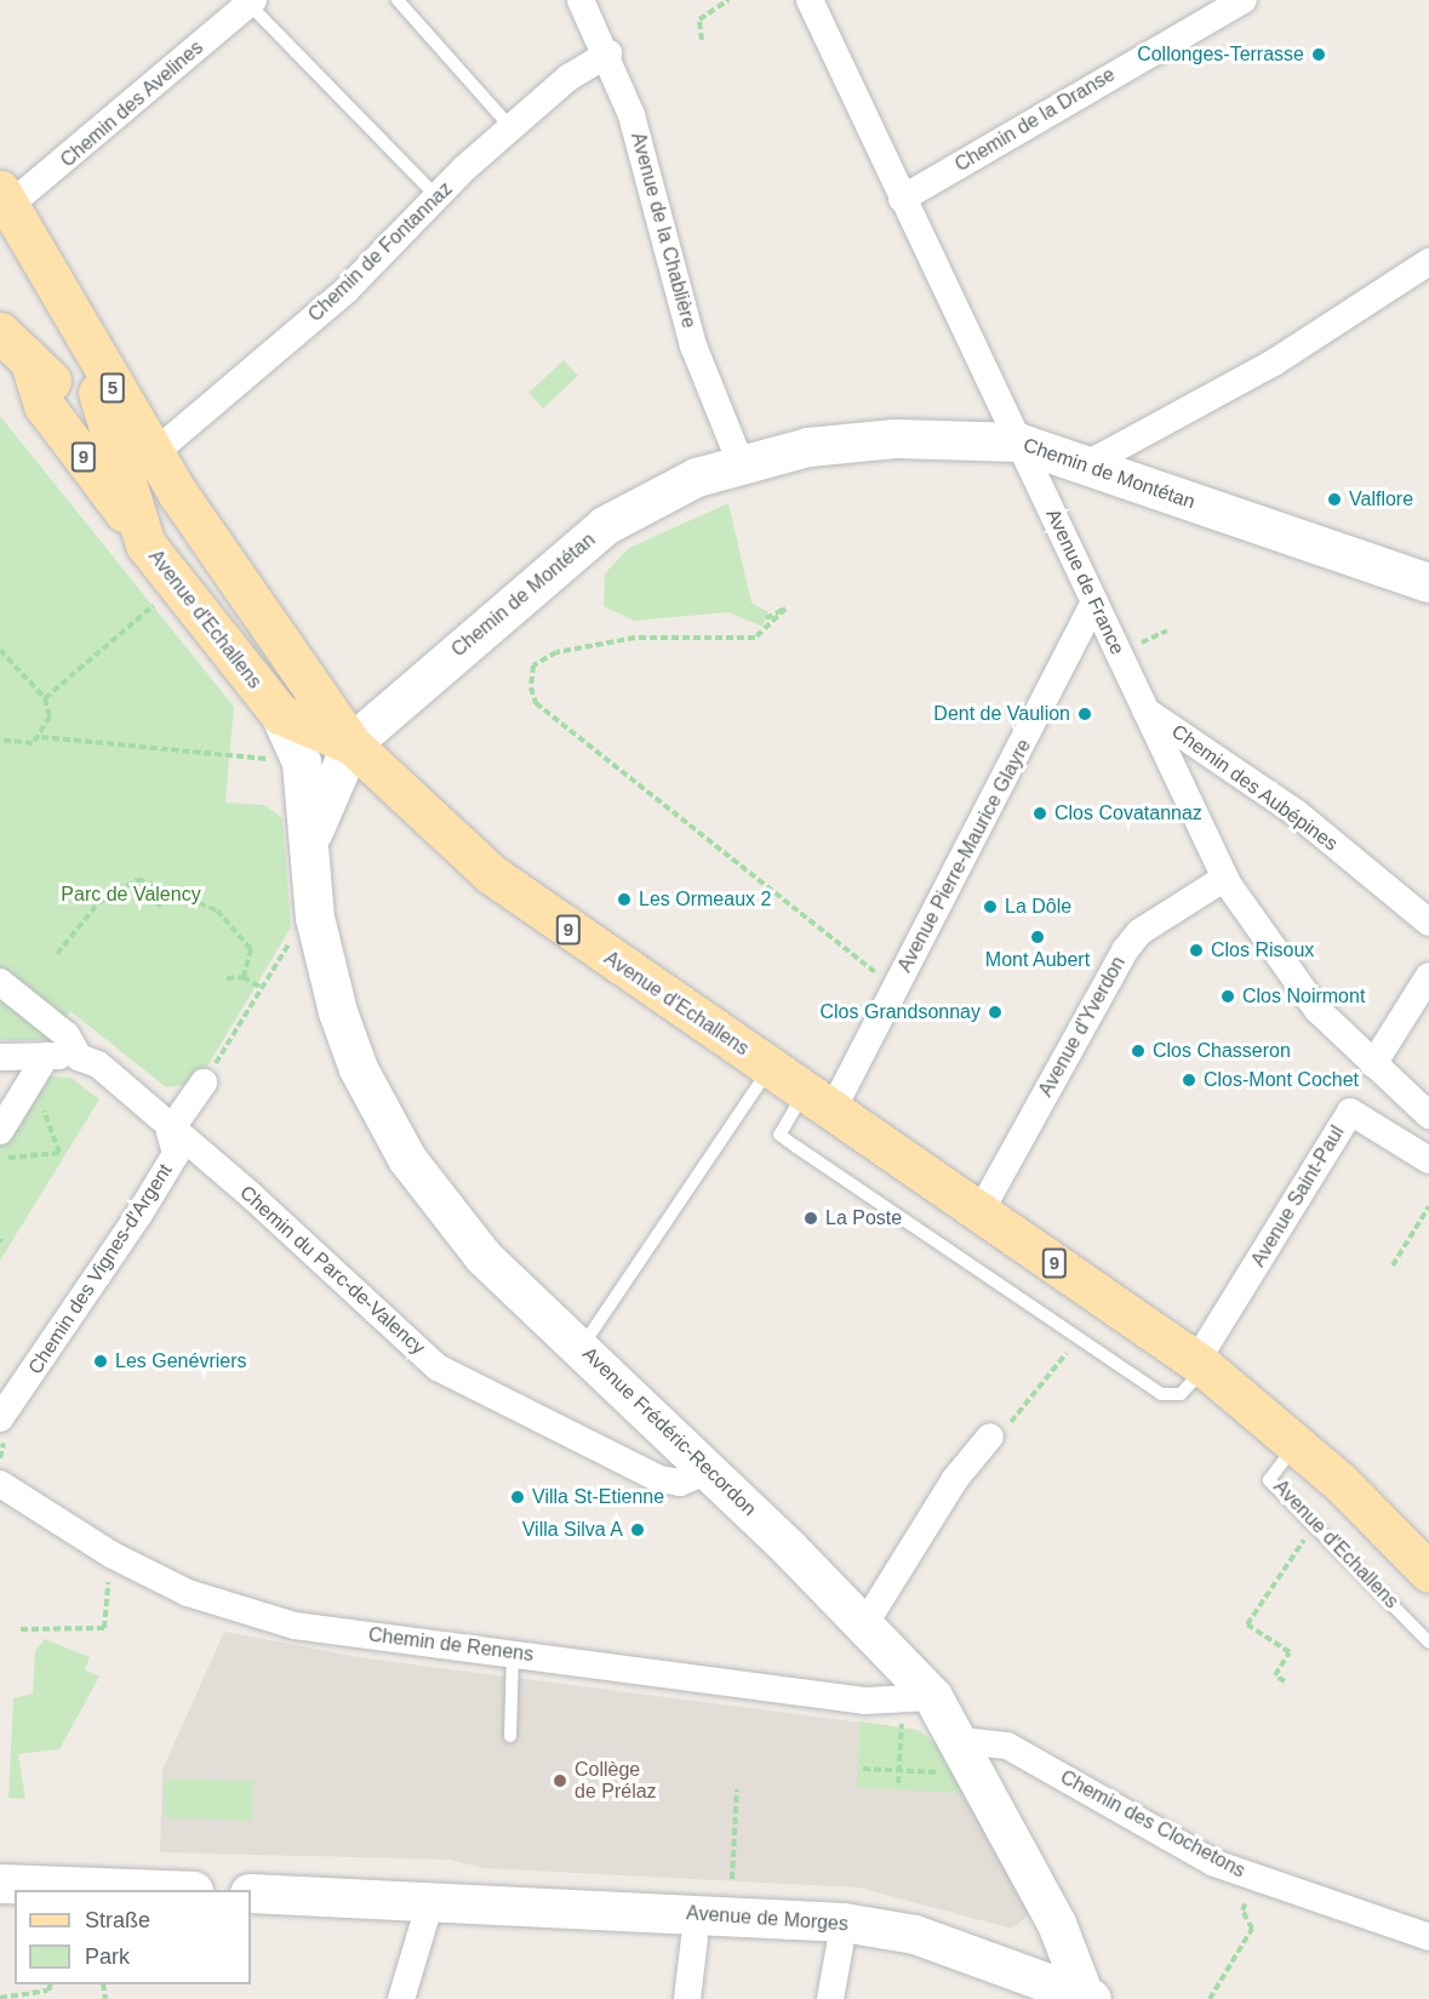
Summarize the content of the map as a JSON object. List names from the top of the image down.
{
  "streets": {
    "main road": ["5", "9", "Avenue d'Echallens"],
    "street": [
      "Chemin des Avelines",
      "Chemin de la Dranse",
      "Avenue de la Chablière",
      "Chemin de Fontannaz",
      "Chemin de Montétan",
      "Avenue de France",
      "Chemin des Aubépines",
      "Avenue Pierre-Maurice Glayre",
      "Avenue d'Yverdon",
      "Avenue Saint-Paul",
      "Chemin des Vignes-d'Argent",
      "Chemin du Parc-de-Valency",
      "Avenue Frédéric-Recordon",
      "Chemin de Renens",
      "Chemin des Clochetons",
      "Avenue de Morges"
    ]
  },
  "crossings": [
    ["Chemin des Avelines", "Avenue d'Echallens"],
    ["Chemin de la Dranse", "Avenue de France"],
    ["Avenue de la Chablière", "Chemin de Fontannaz"],
    ["Avenue de la Chablière", "Chemin de Montétan"],
    ["Chemin de Fontannaz", "9"],
    ["Chemin de Fontannaz", "Avenue d'Echallens"],
    ["9", "Avenue d'Echallens"],
    ["Chemin de Montétan", "Avenue de France"],
    ["Chemin de Montétan", "Avenue d'Echallens"],
    ["Chemin de Montétan", "Avenue Frédéric-Recordon"],
    ["Avenue de France", "Chemin des Aubépines"],
    ["Avenue de France", "Avenue Pierre-Maurice Glayre"],
    ["Avenue de France", "Avenue d'Yverdon"],
    ["Avenue d'Echallens", "Avenue Pierre-Maurice Glayre"],
    ["Avenue d'Echallens", "Avenue d'Yverdon"],
    ["Avenue d'Echallens", "Avenue Saint-Paul"],
    ["Avenue d'Echallens", "Avenue Frédéric-Recordon"],
    ["Chemin des Vignes-d'Argent", "Chemin du Parc-de-Valency"],
    ["Chemin du Parc-de-Valency", "Avenue Frédéric-Recordon"],
    ["Avenue Frédéric-Recordon", "Chemin de Renens"],
    ["Avenue Frédéric-Recordon", "Chemin des Clochetons"],
    ["Avenue Frédéric-Recordon", "Avenue de Morges"]
  ],
  "parks": ["Parc de Valency"],
  "places": [
    "Collonges-Terrasse",
    "Valflore",
    "Dent de Vaulion",
    "Clos Covatannaz",
    "Les Ormeaux 2",
    "La Dôle",
    "Mont Aubert",
    "Clos Risoux",
    "Clos Noirmont",
    "Clos Grandsonnay",
    "Clos Chasseron",
    "Clos-Mont Cochet",
    "La Poste",
    "Les Genévriers",
    "Villa St-Etienne",
    "Villa Silva A",
    "Collège de Prélaz"
  ],
  "legend": ["Straße", "Park"]
}
